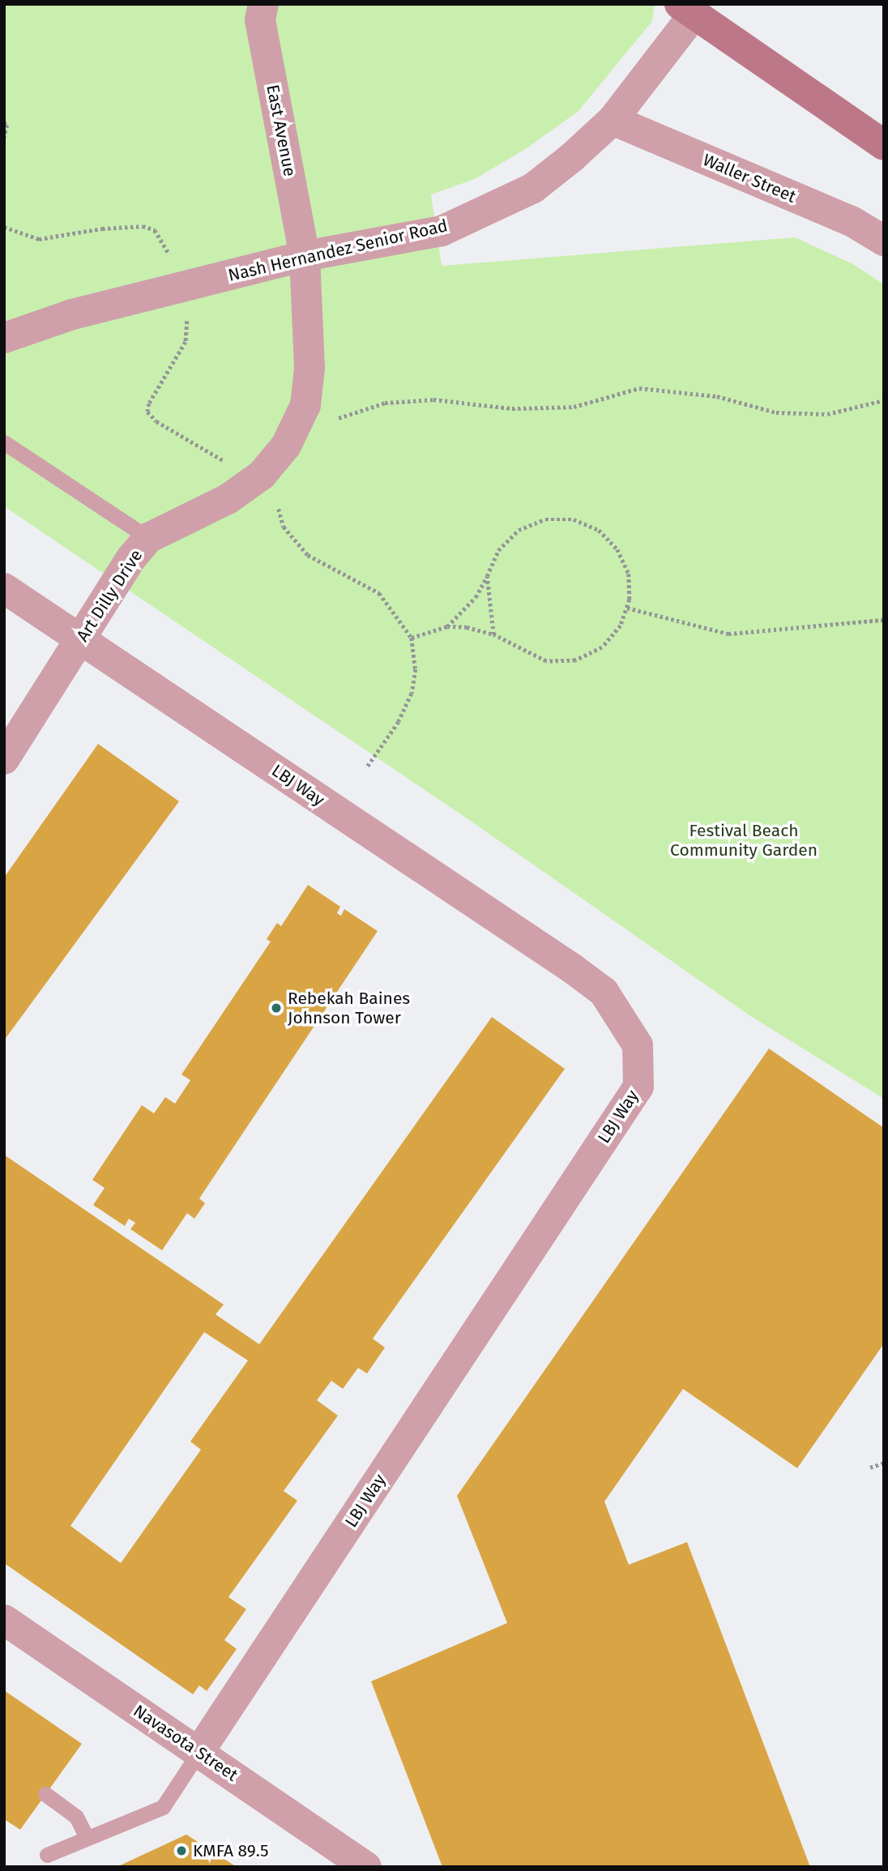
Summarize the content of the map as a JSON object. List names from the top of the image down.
{
  "streets": {
    "street": [
      "East Avenue",
      "Waller Street",
      "Nash Hernandez Senior Road",
      "Art Dilly Drive",
      "LBJ Way",
      "Navasota Street"
    ]
  },
  "crossings": [
    ["East Avenue", "Nash Hernandez Senior Road"],
    ["East Avenue", "Art Dilly Drive"],
    ["Waller Street", "Nash Hernandez Senior Road"],
    ["Nash Hernandez Senior Road", "Art Dilly Drive"],
    ["Art Dilly Drive", "LBJ Way"],
    ["LBJ Way", "Navasota Street"]
  ],
  "parks": ["Festival Beach Community Garden"],
  "places": ["Rebekah Baines Johnson Tower", "KMFA 89.5"]
}
